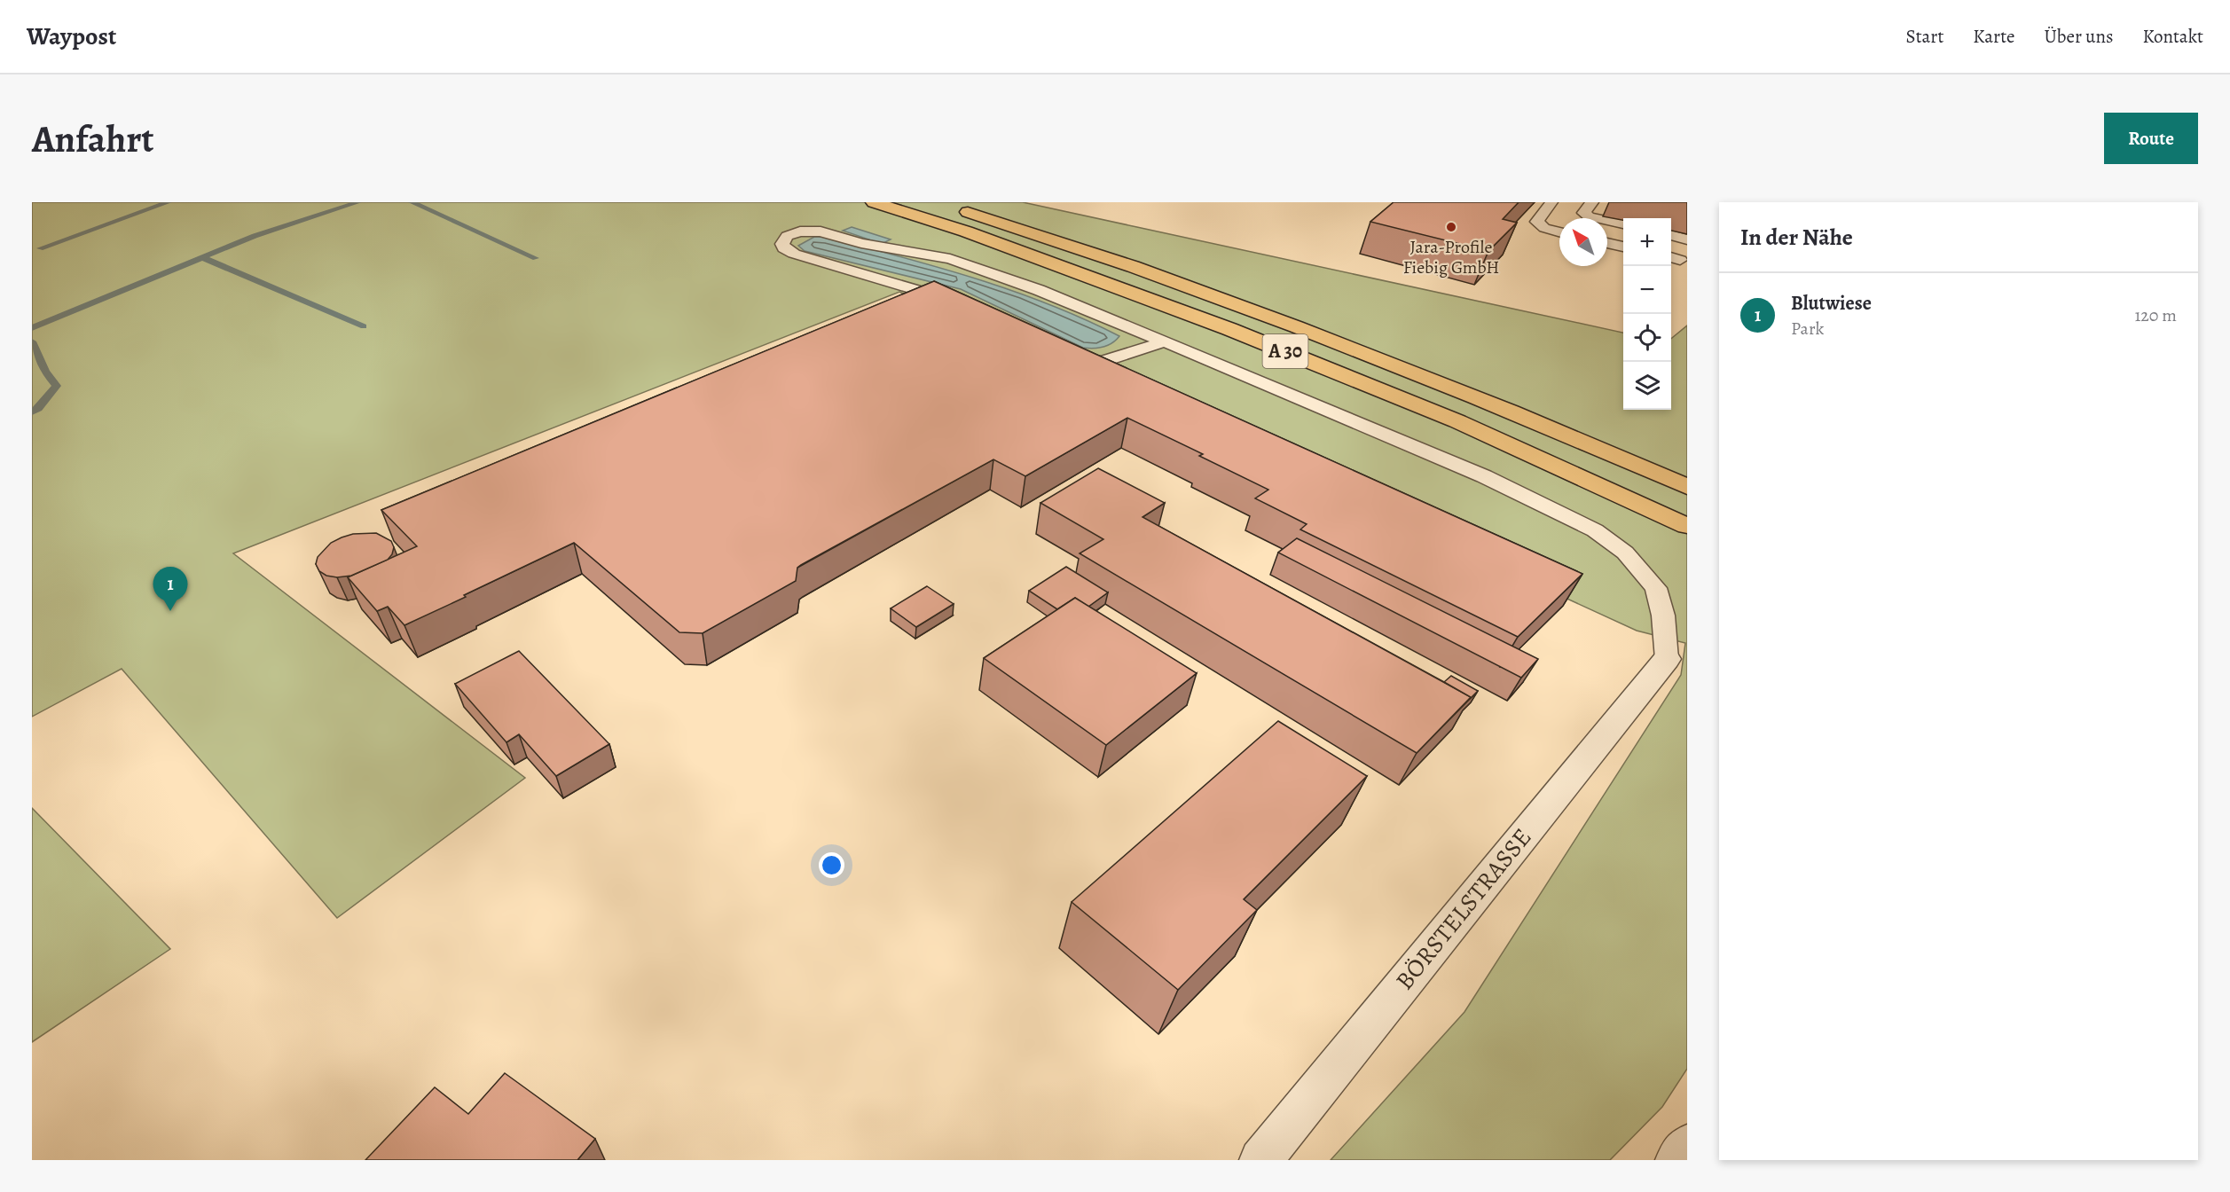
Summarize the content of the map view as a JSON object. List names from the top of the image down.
{
  "streets": {
    "highway": ["A 30"],
    "street": ["BÖRSTELSTRASSE"]
  },
  "places": ["Jara-Profile Fiebig GmbH"],
  "north": "top left",
  "page": {
    "header": "Waypost",
    "nav": [
      "Start",
      "Karte",
      "Über uns",
      "Kontakt"
    ],
    "buttons": "Route",
    "title": "Anfahrt",
    "heading": "In der Nähe",
    "map_buttons": ["+", "−"],
    "list": [
      {
        "mark": "1",
        "name": "Blutwiese",
        "note": "Park",
        "value": "120 m"
      }
    ],
    "pins": "1"
  }
}
